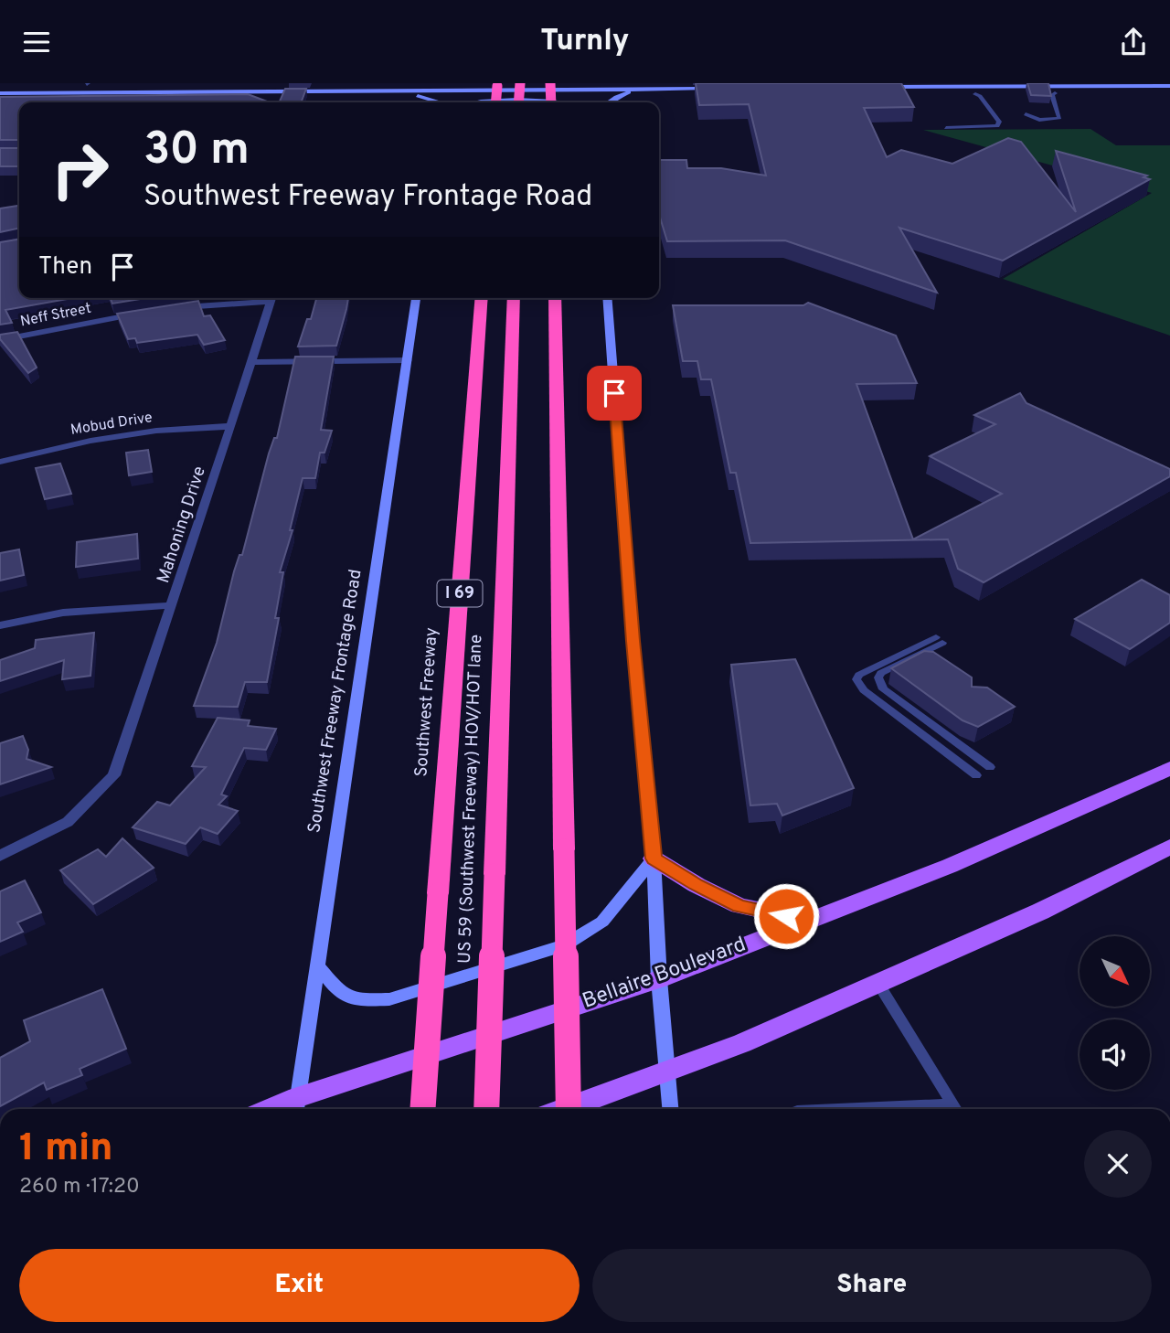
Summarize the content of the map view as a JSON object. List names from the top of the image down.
{
  "streets": {
    "highway": ["I 69", "Southwest Freeway", "US 59 (Southwest Freeway) HOV/HOT lane"],
    "main road": ["Southwest Freeway Frontage Road", "Bellaire Boulevard"],
    "street": ["Neff Street", "Mobud Drive", "Mahoning Drive"]
  },
  "crossings": [
    ["Mobud Drive", "Mahoning Drive"],
    ["Southwest Freeway Frontage Road", "Bellaire Boulevard"]
  ],
  "north": "bottom right",
  "page": {
    "header": "Turnly",
    "turn": ["30 m", "Southwest Freeway Frontage Road"],
    "then": "Then",
    "heading": ["1 min", "260 m · 17:20"],
    "buttons": ["Exit", "Share"]
  }
}
